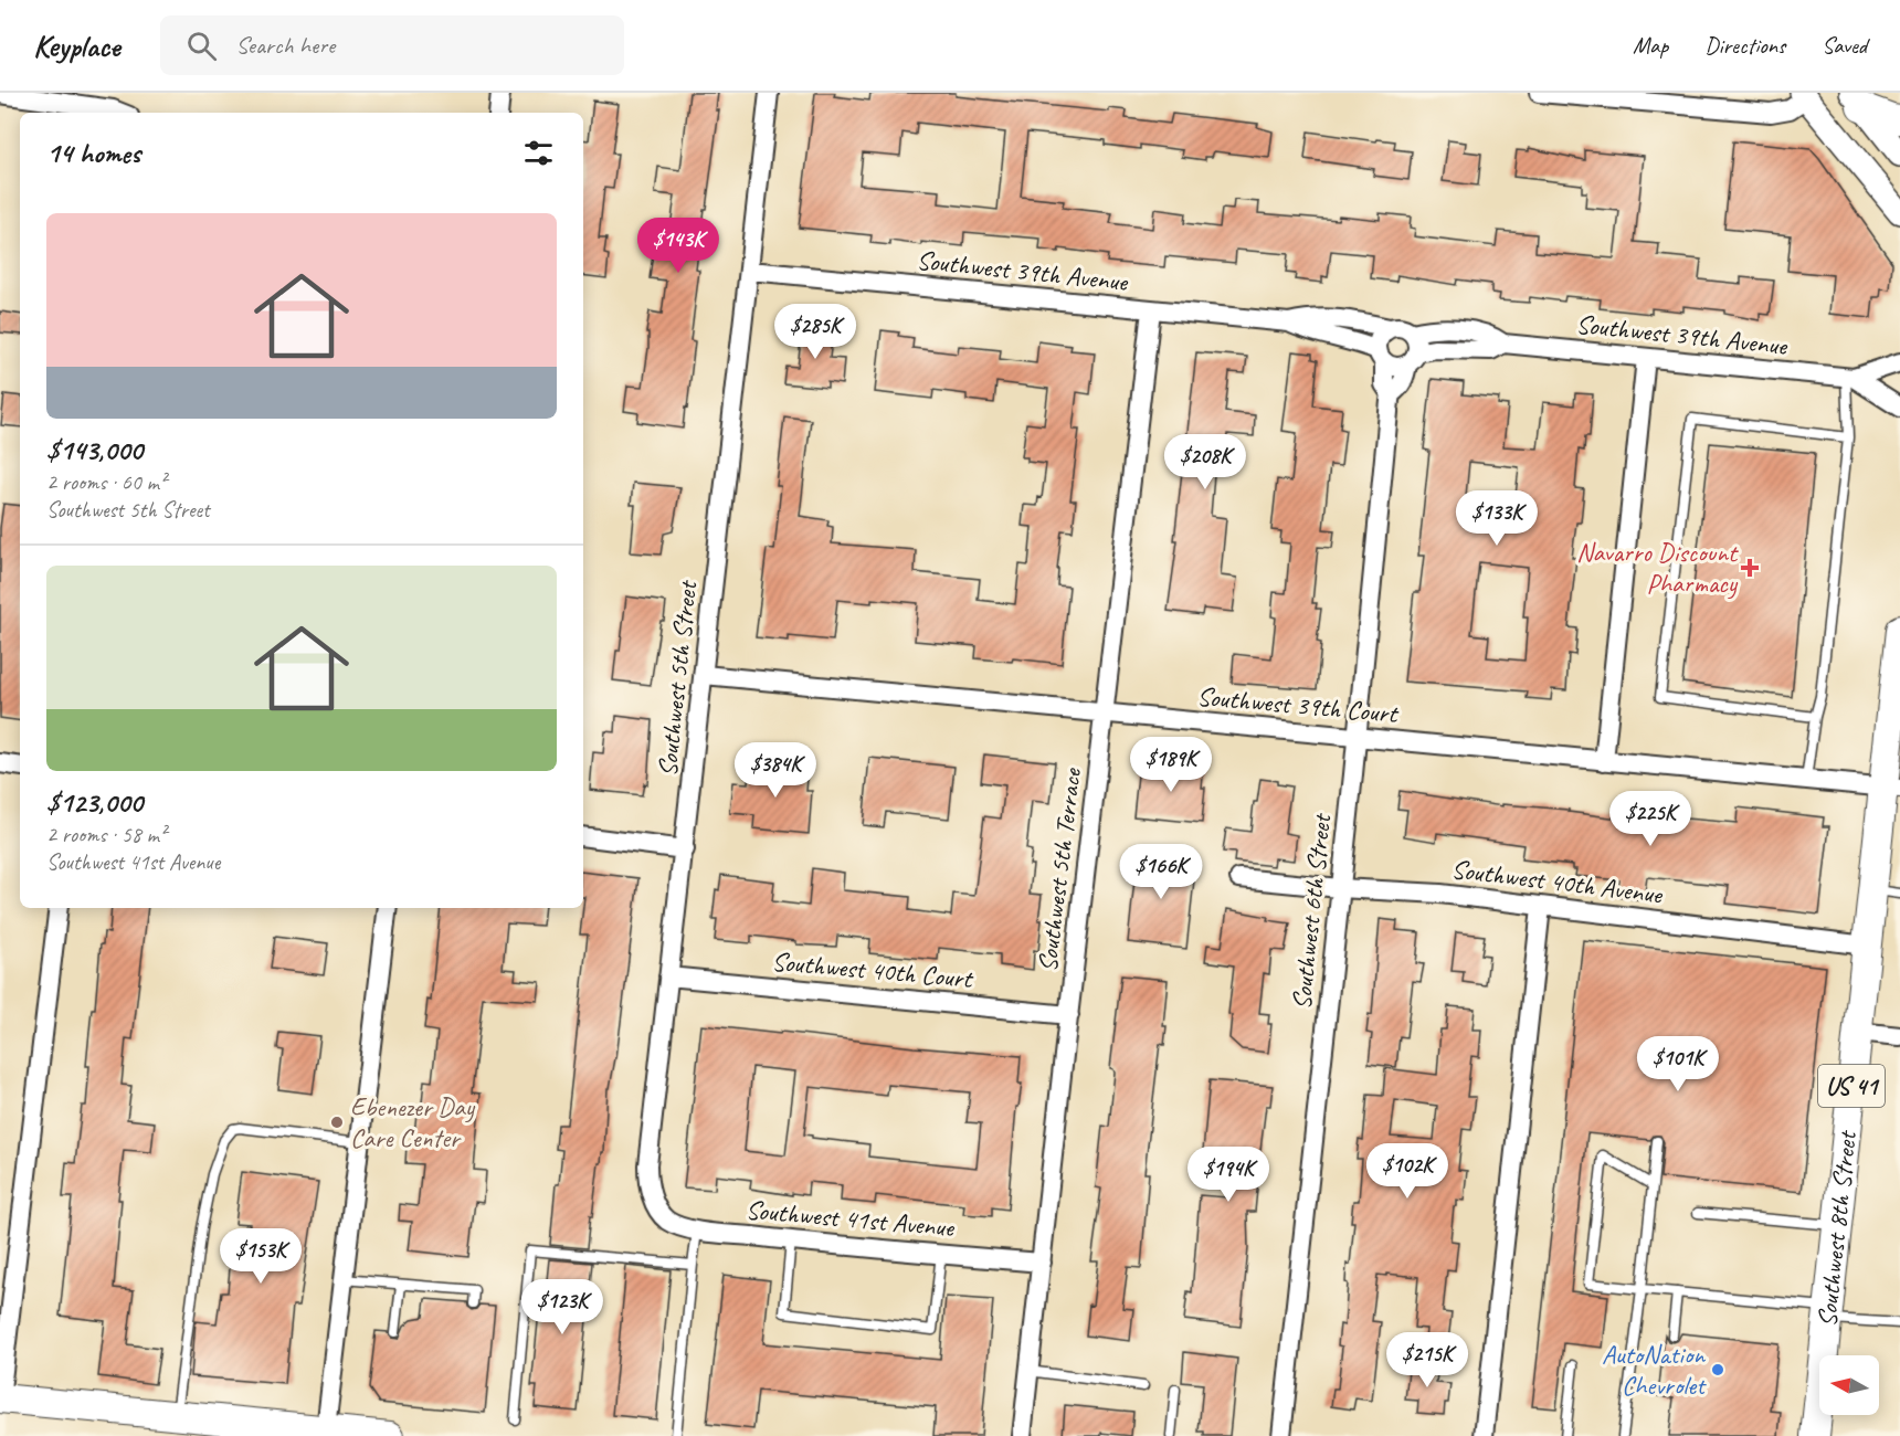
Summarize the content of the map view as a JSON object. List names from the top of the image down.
{
  "streets": {
    "main road": ["US 41", "Southwest 8th Street"],
    "street": [
      "Southwest 39th Avenue",
      "Southwest 5th Street",
      "Southwest 39th Court",
      "Southwest 5th Terrace",
      "Southwest 40th Avenue",
      "Southwest 6th Street",
      "Southwest 40th Court",
      "Southwest 41st Avenue"
    ]
  },
  "crossings": [
    ["Southwest 39th Avenue", "Southwest 5th Street"],
    ["Southwest 39th Avenue", "Southwest 5th Terrace"],
    ["Southwest 39th Avenue", "Southwest 6th Street"],
    ["Southwest 5th Street", "Southwest 39th Court"],
    ["Southwest 5th Street", "Southwest 40th Court"],
    ["Southwest 5th Street", "Southwest 41st Avenue"],
    ["Southwest 39th Court", "Southwest 5th Terrace"],
    ["Southwest 39th Court", "Southwest 6th Street"],
    ["Southwest 39th Court", "Southwest 8th Street"],
    ["Southwest 5th Terrace", "Southwest 40th Court"],
    ["Southwest 5th Terrace", "Southwest 41st Avenue"],
    ["Southwest 40th Avenue", "Southwest 6th Street"],
    ["Southwest 40th Avenue", "Southwest 8th Street"]
  ],
  "places": {
    "health": ["Navarro Discount Pharmacy"],
    "other": ["Ebenezer Day Care Center", "AutoNation Chevrolet"]
  },
  "north": "left",
  "page": {
    "header": "Keyplace",
    "search": "Search here",
    "nav": ["Map", "Directions", "Saved"],
    "heading": "14 homes",
    "list": [
      {
        "name": "$143,000",
        "note": "2 rooms · 60 m² · Southwest 5th Street"
      },
      {
        "name": "$123,000",
        "note": "2 rooms · 58 m² · Southwest 41st Avenue"
      }
    ],
    "price": [
      "$143K",
      "$285K",
      "$208K",
      "$133K",
      "$189K",
      "$384K",
      "$225K",
      "$166K",
      "$101K",
      "$102K",
      "$194K",
      "$153K",
      "$123K",
      "$215K"
    ]
  }
}
